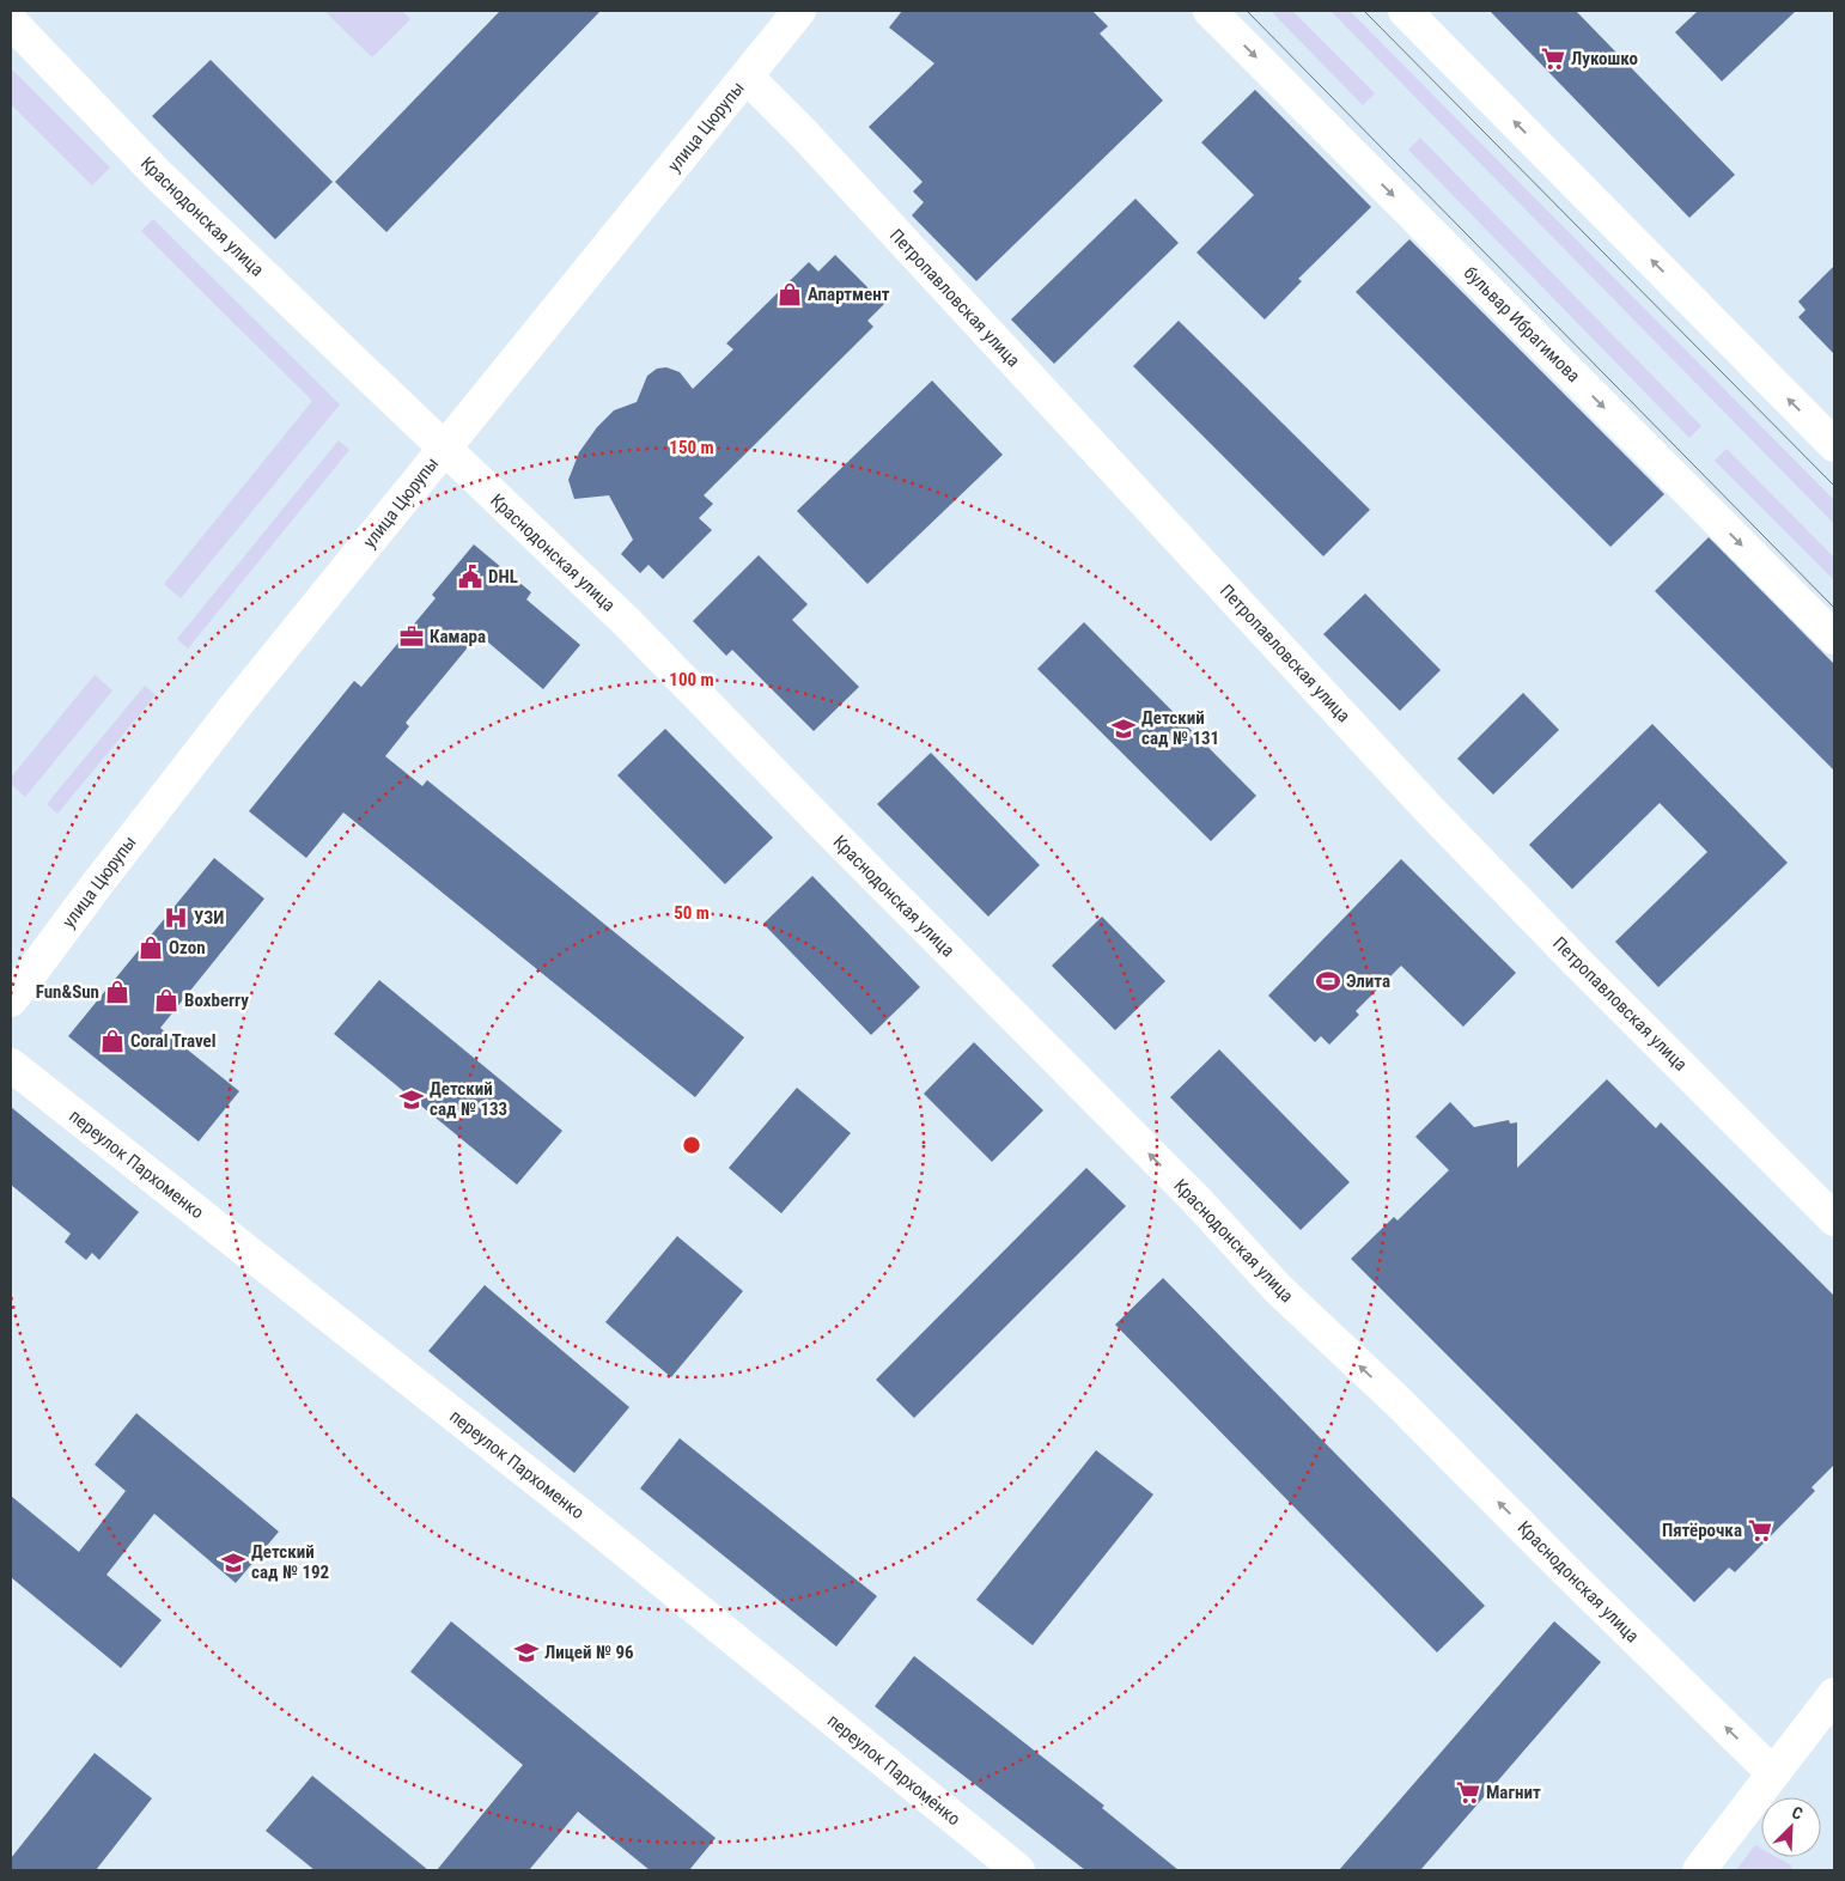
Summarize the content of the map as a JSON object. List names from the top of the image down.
{
  "streets": {
    "street": [
      "улица Цюрупы",
      "Краснодонская улица",
      "Петропавловская улица",
      "бульвар Ибрагимова",
      "переулок Пархоменко"
    ]
  },
  "crossings": [
    ["улица Цюрупы", "Краснодонская улица"],
    ["улица Цюрупы", "Петропавловская улица"]
  ],
  "one_way": ["Краснодонская улица"],
  "places": {
    "supermarket": ["Лукошко", "Пятёрочка", "Магнит"],
    "shop": [
      "Апартмент",
      "Ozon",
      "Fun&Sun",
      "Boxberry",
      "Coral Travel"
    ],
    "public building": ["DHL"],
    "office": ["Камара"],
    "school or university": [
      "Детский сад № 131",
      "Детский сад № 133",
      "Детский сад № 192",
      "Лицей № 96"
    ],
    "hospital": ["УЗИ"],
    "sports": ["Элита"]
  },
  "north": "top right",
  "rings": ["150 m", "100 m", "50 m"]
}
